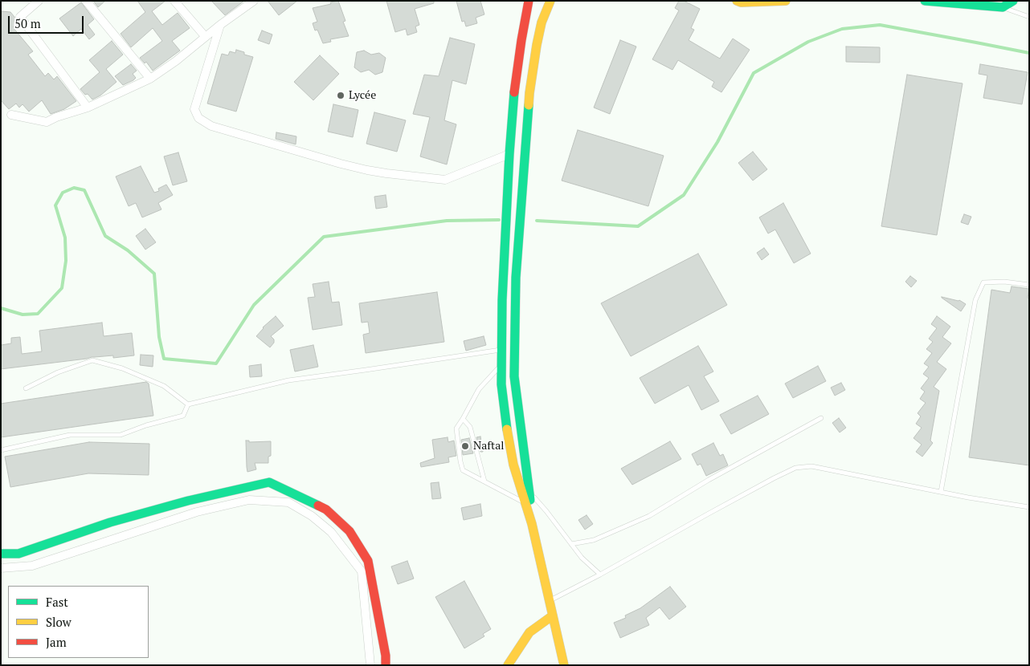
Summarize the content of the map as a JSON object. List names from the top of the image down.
{
  "places": ["Lycée", "Naftal"],
  "legend": ["Fast", "Slow", "Jam"],
  "scale_bar": "50 m"
}
